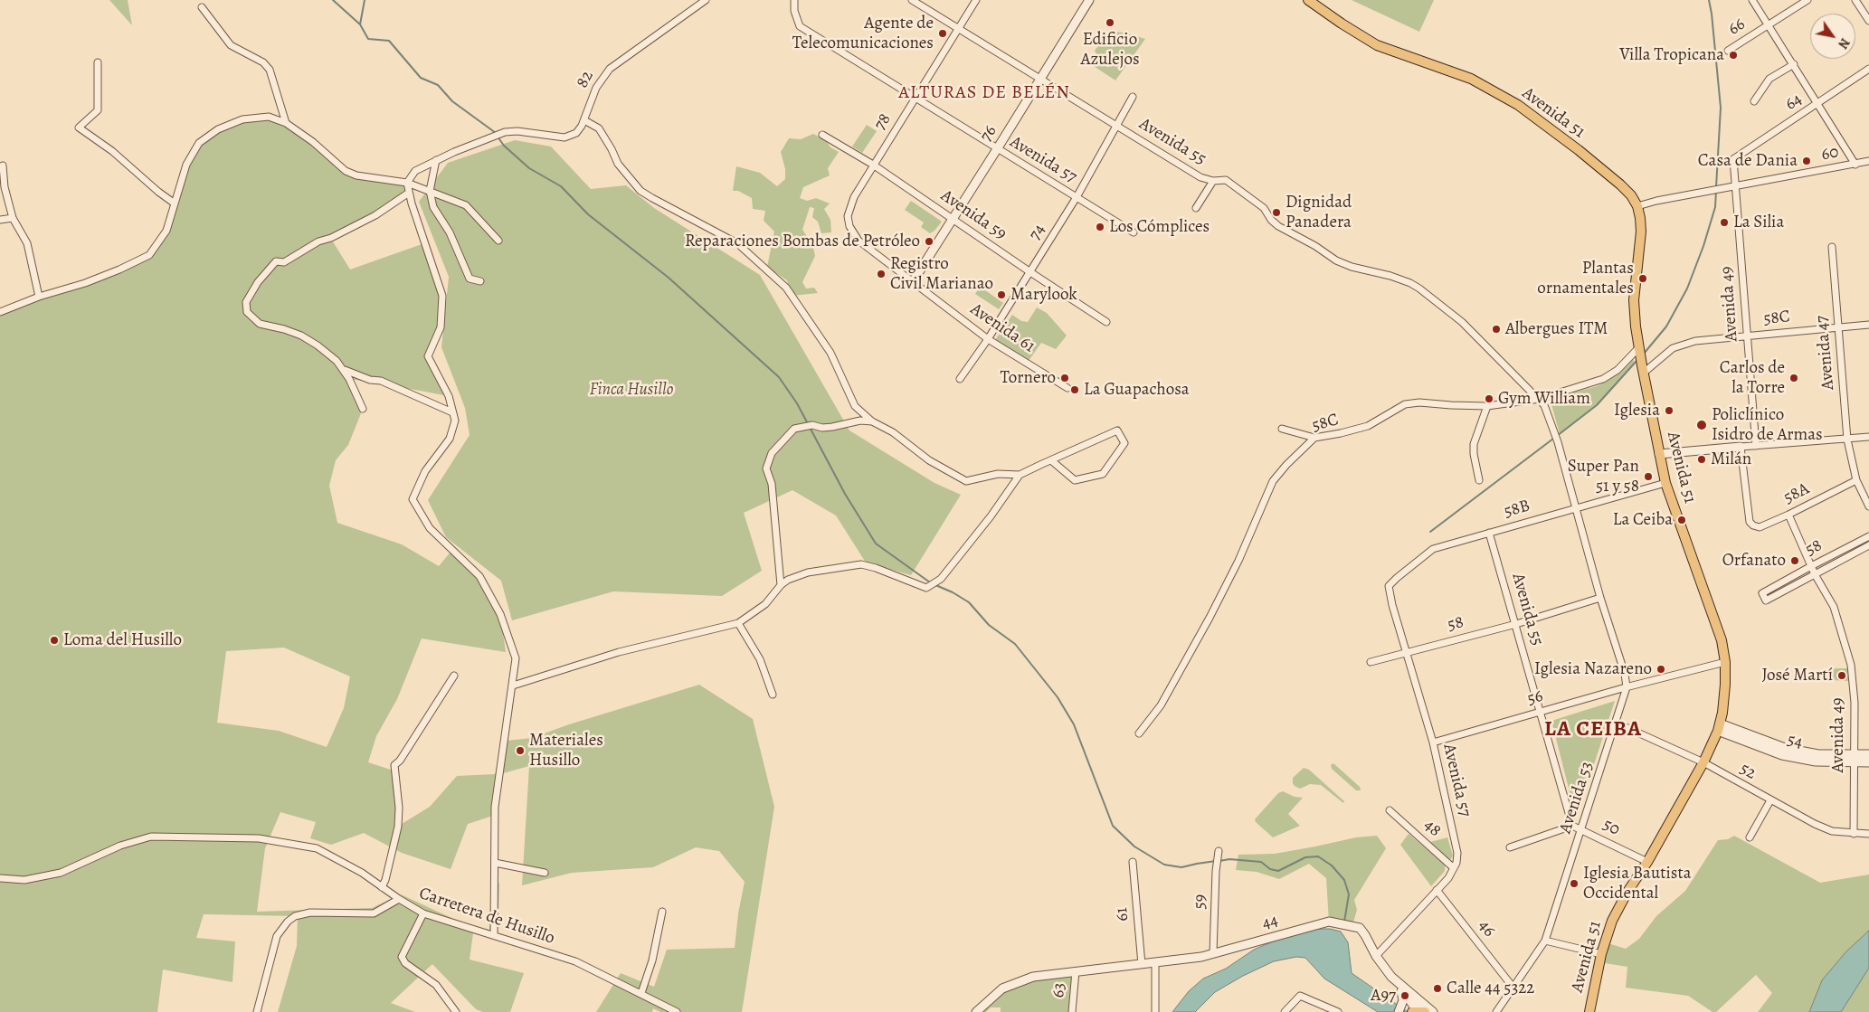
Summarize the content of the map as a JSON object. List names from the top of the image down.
{
  "streets": {
    "main road": ["Avenida 51"],
    "street": [
      "66",
      "82",
      "64",
      "78",
      "76",
      "Avenida 55",
      "60",
      "Avenida 57",
      "Avenida 59",
      "74",
      "Avenida 49",
      "58C",
      "Avenida 61",
      "Avenida 47",
      "58A",
      "58B",
      "58",
      "56",
      "54",
      "52",
      "Avenida 53",
      "50",
      "48",
      "59",
      "61",
      "Carretera de Husillo",
      "44",
      "46",
      "63"
    ]
  },
  "crossings": [
    ["64", "Avenida 49"],
    ["Avenida 51", "60"],
    ["Avenida 51", "58C"],
    ["Avenida 51", "58B"],
    ["Avenida 51", "56"],
    ["Avenida 51", "54"],
    ["Avenida 51", "52"],
    ["Avenida 51", "50"],
    ["78", "Avenida 55"],
    ["78", "Avenida 57"],
    ["78", "Avenida 59"],
    ["78", "Avenida 61"],
    ["76", "Avenida 55"],
    ["76", "Avenida 57"],
    ["76", "Avenida 59"],
    ["76", "Avenida 61"],
    ["Avenida 55", "74"],
    ["Avenida 55", "58C"],
    ["Avenida 55", "58B"],
    ["Avenida 55", "58"],
    ["Avenida 55", "56"],
    ["Avenida 55", "Avenida 53"],
    ["Avenida 55", "50"],
    ["60", "Avenida 49"],
    ["Avenida 57", "74"],
    ["Avenida 57", "58B"],
    ["Avenida 57", "58"],
    ["Avenida 57", "56"],
    ["Avenida 57", "48"],
    ["Avenida 59", "74"],
    ["74", "Avenida 61"],
    ["Avenida 49", "58C"],
    ["Avenida 49", "58A"],
    ["Avenida 49", "58"],
    ["Avenida 49", "54"],
    ["Avenida 49", "52"],
    ["58C", "Avenida 47"],
    ["58C", "Avenida 53"],
    ["Avenida 47", "58A"],
    ["58B", "Avenida 53"],
    ["58", "Avenida 53"],
    ["56", "Avenida 53"],
    ["52", "Avenida 53"],
    ["Avenida 53", "50"],
    ["Avenida 53", "46"],
    ["59", "44"],
    ["61", "44"],
    ["44", "63"]
  ],
  "districts": ["ALTURAS DE BELÉN", "LA CEIBA"],
  "parks": ["Finca Husillo"],
  "places": [
    "Edificio Azulejos",
    "Agente de Telecomunicaciones",
    "Villa Tropicana",
    "Casa de Dania",
    "Dignidad Panadera",
    "La Silia",
    "Los Cómplices",
    "Reparaciones Bombas de Petróleo",
    "Registro Civil Marianao",
    "Plantas ornamentales",
    "Marylook",
    "Albergues ITM",
    "Tornero",
    "Carlos de la Torre",
    "La Guapachosa",
    "Gym William",
    "Iglesia",
    "Policlínico Isidro de Armas",
    "Milán",
    "Super Pan 51 y 58",
    "La Ceiba",
    "Orfanato",
    "Loma del Husillo",
    "Iglesia Nazareno",
    "José Martí",
    "Materiales Husillo",
    "Iglesia Bautista Occidental",
    "Calle 44 5322",
    "A97"
  ],
  "north": "bottom right"
}
